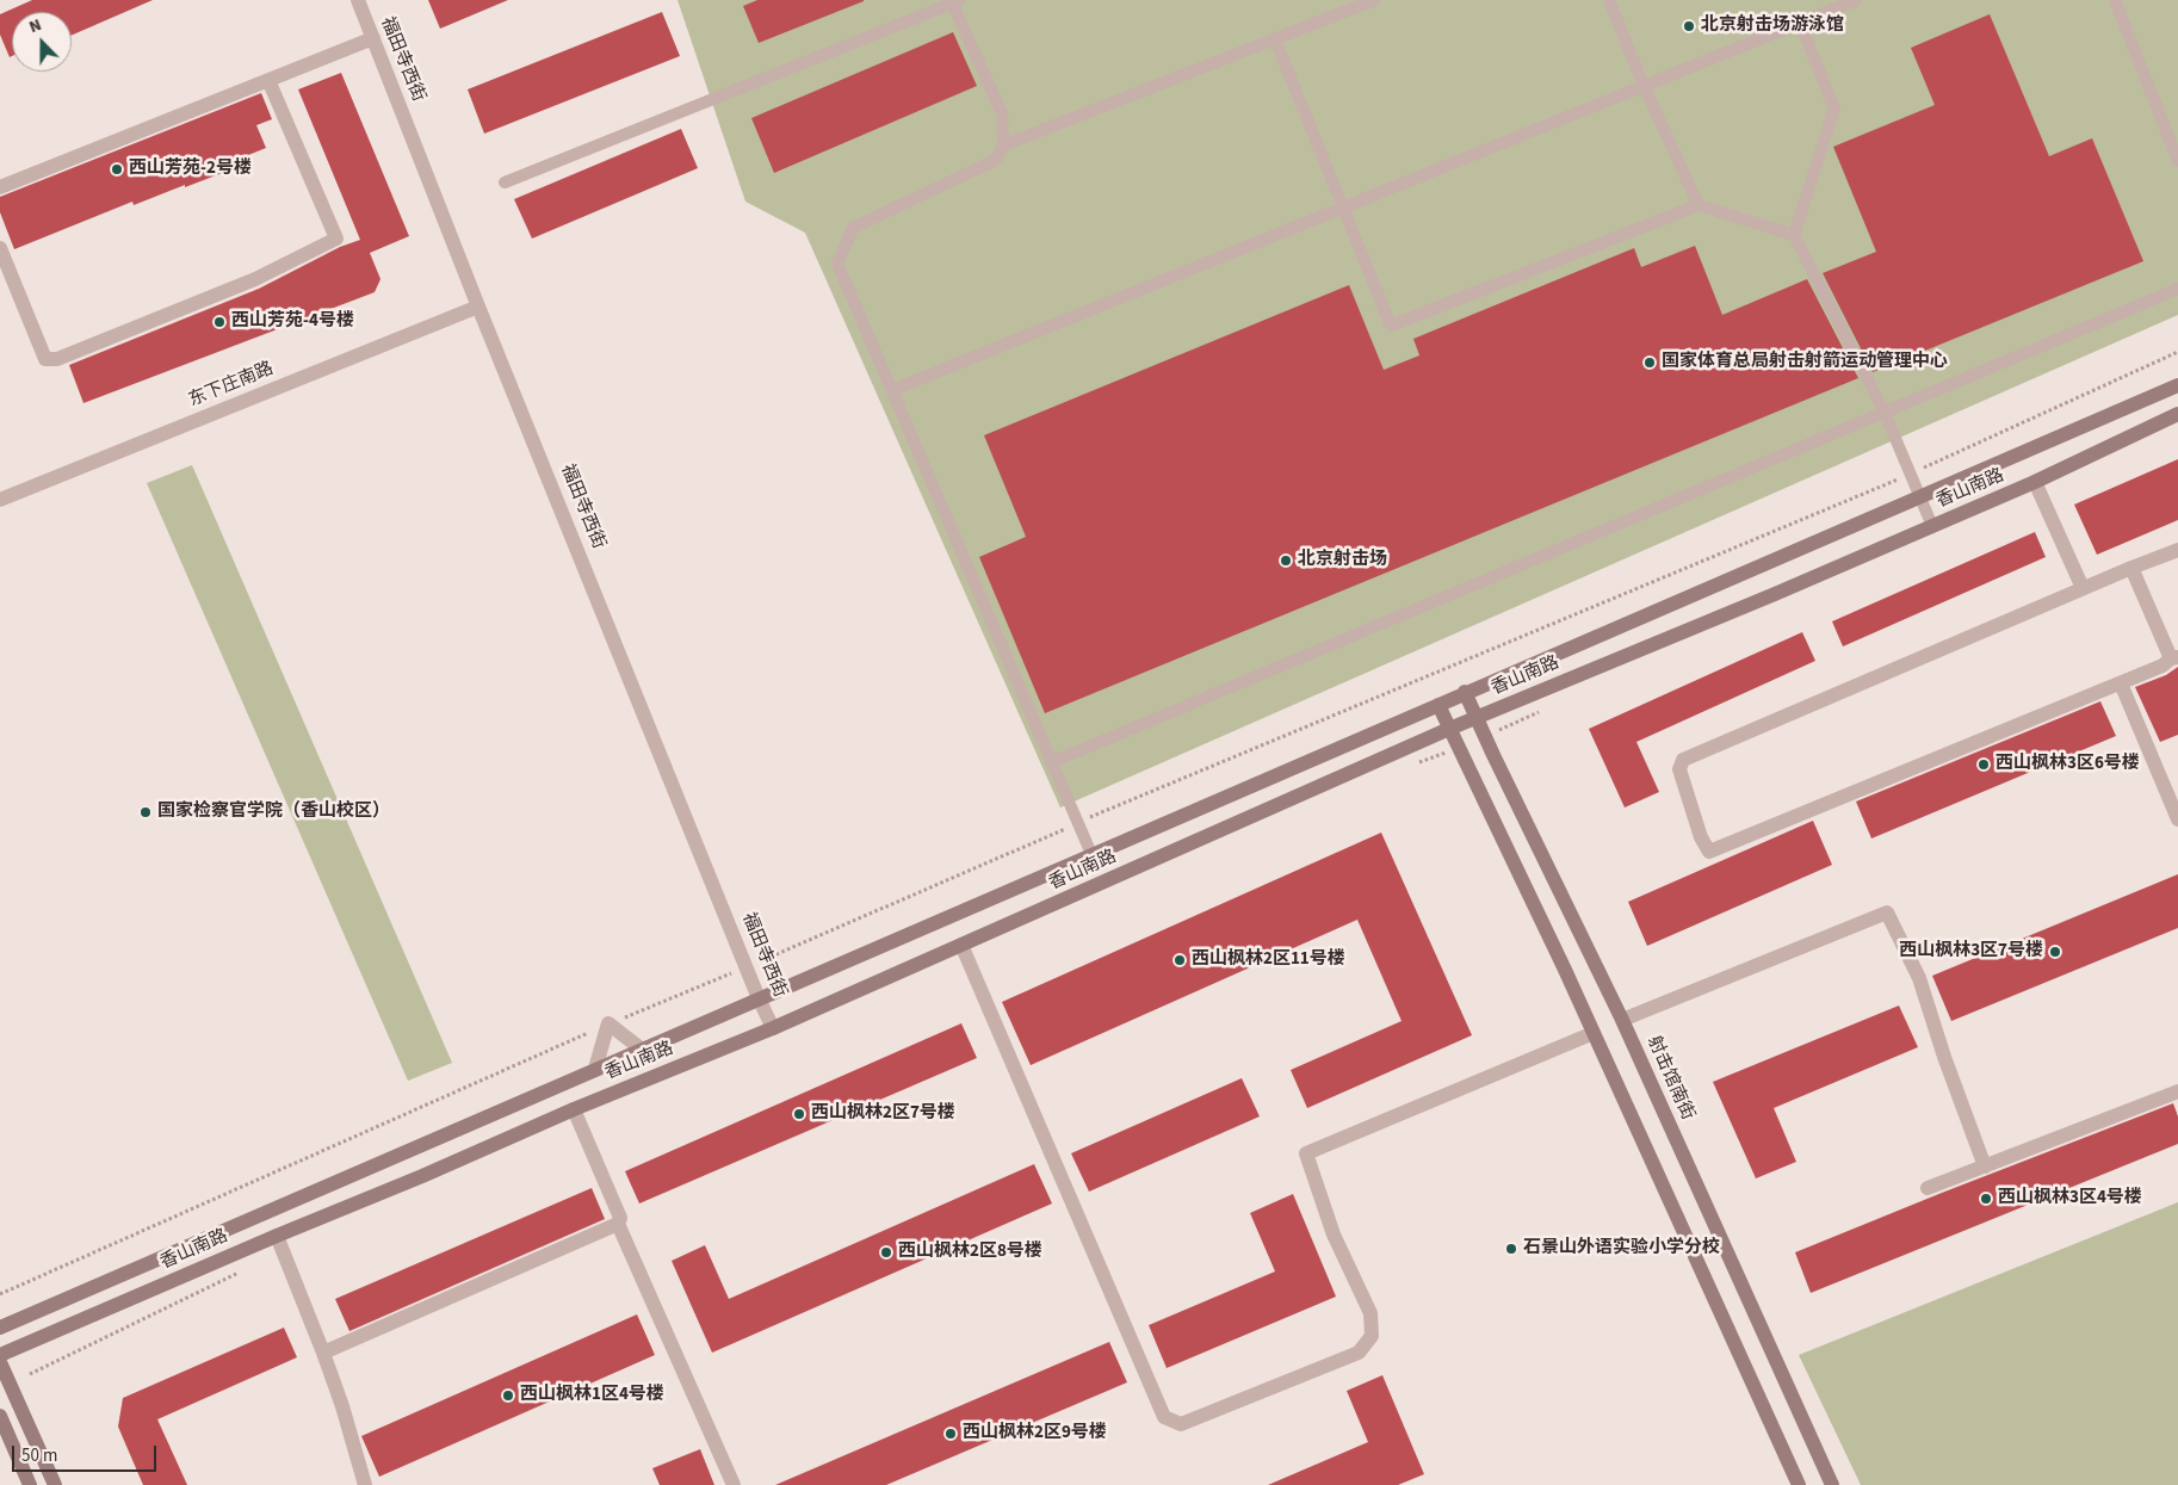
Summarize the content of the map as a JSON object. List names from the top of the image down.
{
  "streets": {
    "main road": ["香山南路", "射击馆南街"],
    "street": ["福田寺西街", "东下庄南路"]
  },
  "crossings": [
    ["福田寺西街", "东下庄南路"],
    ["福田寺西街", "香山南路"],
    ["香山南路", "射击馆南街"]
  ],
  "places": [
    "北京射击场游泳馆",
    "西山芳苑-2号楼",
    "西山芳苑-4号楼",
    "国家体育总局射击射箭运动管理中心",
    "北京射击场",
    "西山枫林3区6号楼",
    "国家检察官学院（香山校区）",
    "西山枫林3区7号楼",
    "西山枫林2区11号楼",
    "西山枫林2区7号楼",
    "西山枫林3区4号楼",
    "石景山外语实验小学分校",
    "西山枫林2区8号楼",
    "西山枫林1区4号楼",
    "西山枫林2区9号楼"
  ],
  "scale_bar": "50 m",
  "north": "top"
}
